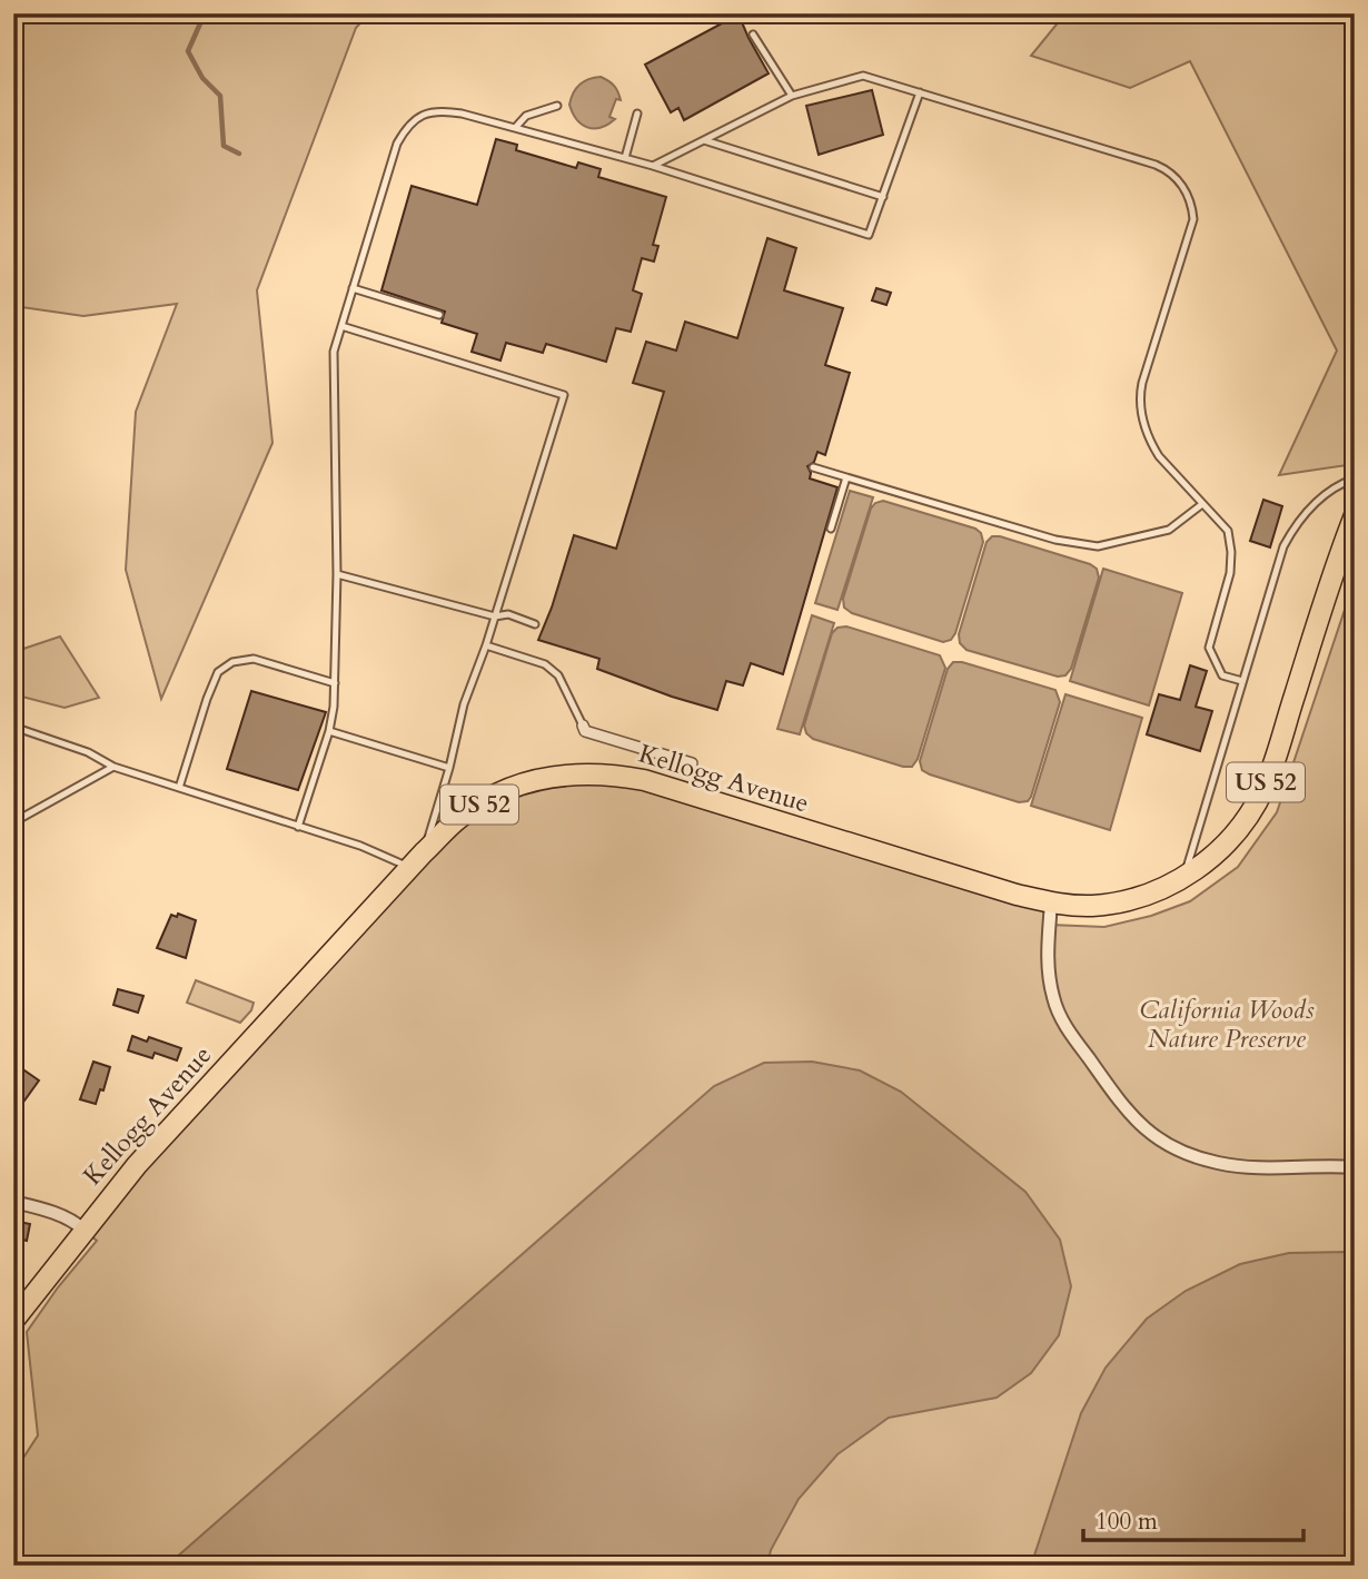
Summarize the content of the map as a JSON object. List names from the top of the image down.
{
  "streets": {
    "main road": ["Kellogg Avenue", "US 52"]
  },
  "parks": ["California Woods Nature Preserve"],
  "scale_bar": "100 m"
}
